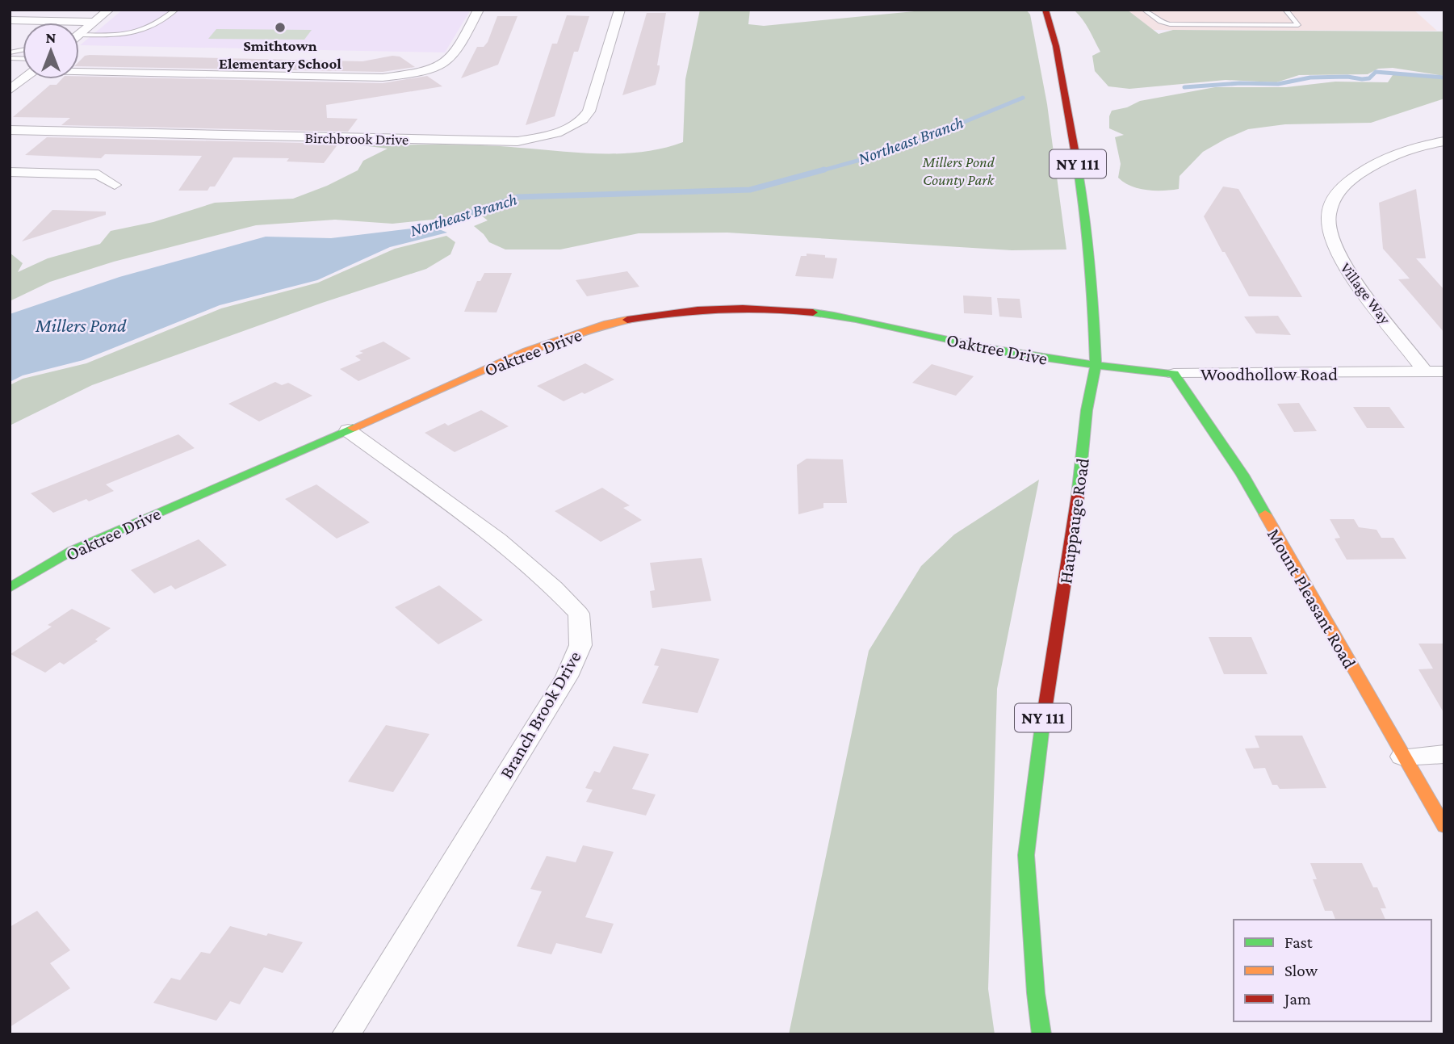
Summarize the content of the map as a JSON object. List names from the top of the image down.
{
  "streets": {
    "main road": [
      "NY 111",
      "Oaktree Drive",
      "Woodhollow Road",
      "Hauppauge Road",
      "Mount Pleasant Road"
    ],
    "street": ["Birchbrook Drive", "Village Way", "Branch Brook Drive"]
  },
  "crossings": [
    ["Village Way", "Woodhollow Road"],
    ["Oaktree Drive", "Woodhollow Road"],
    ["Oaktree Drive", "Hauppauge Road"],
    ["Oaktree Drive", "Branch Brook Drive"],
    ["Woodhollow Road", "Hauppauge Road"],
    ["Woodhollow Road", "Mount Pleasant Road"]
  ],
  "water": ["Northeast Branch", "Millers Pond"],
  "parks": ["Millers Pond County Park"],
  "places": ["Smithtown Elementary School"],
  "legend": ["Fast", "Slow", "Jam"],
  "north": "top"
}
